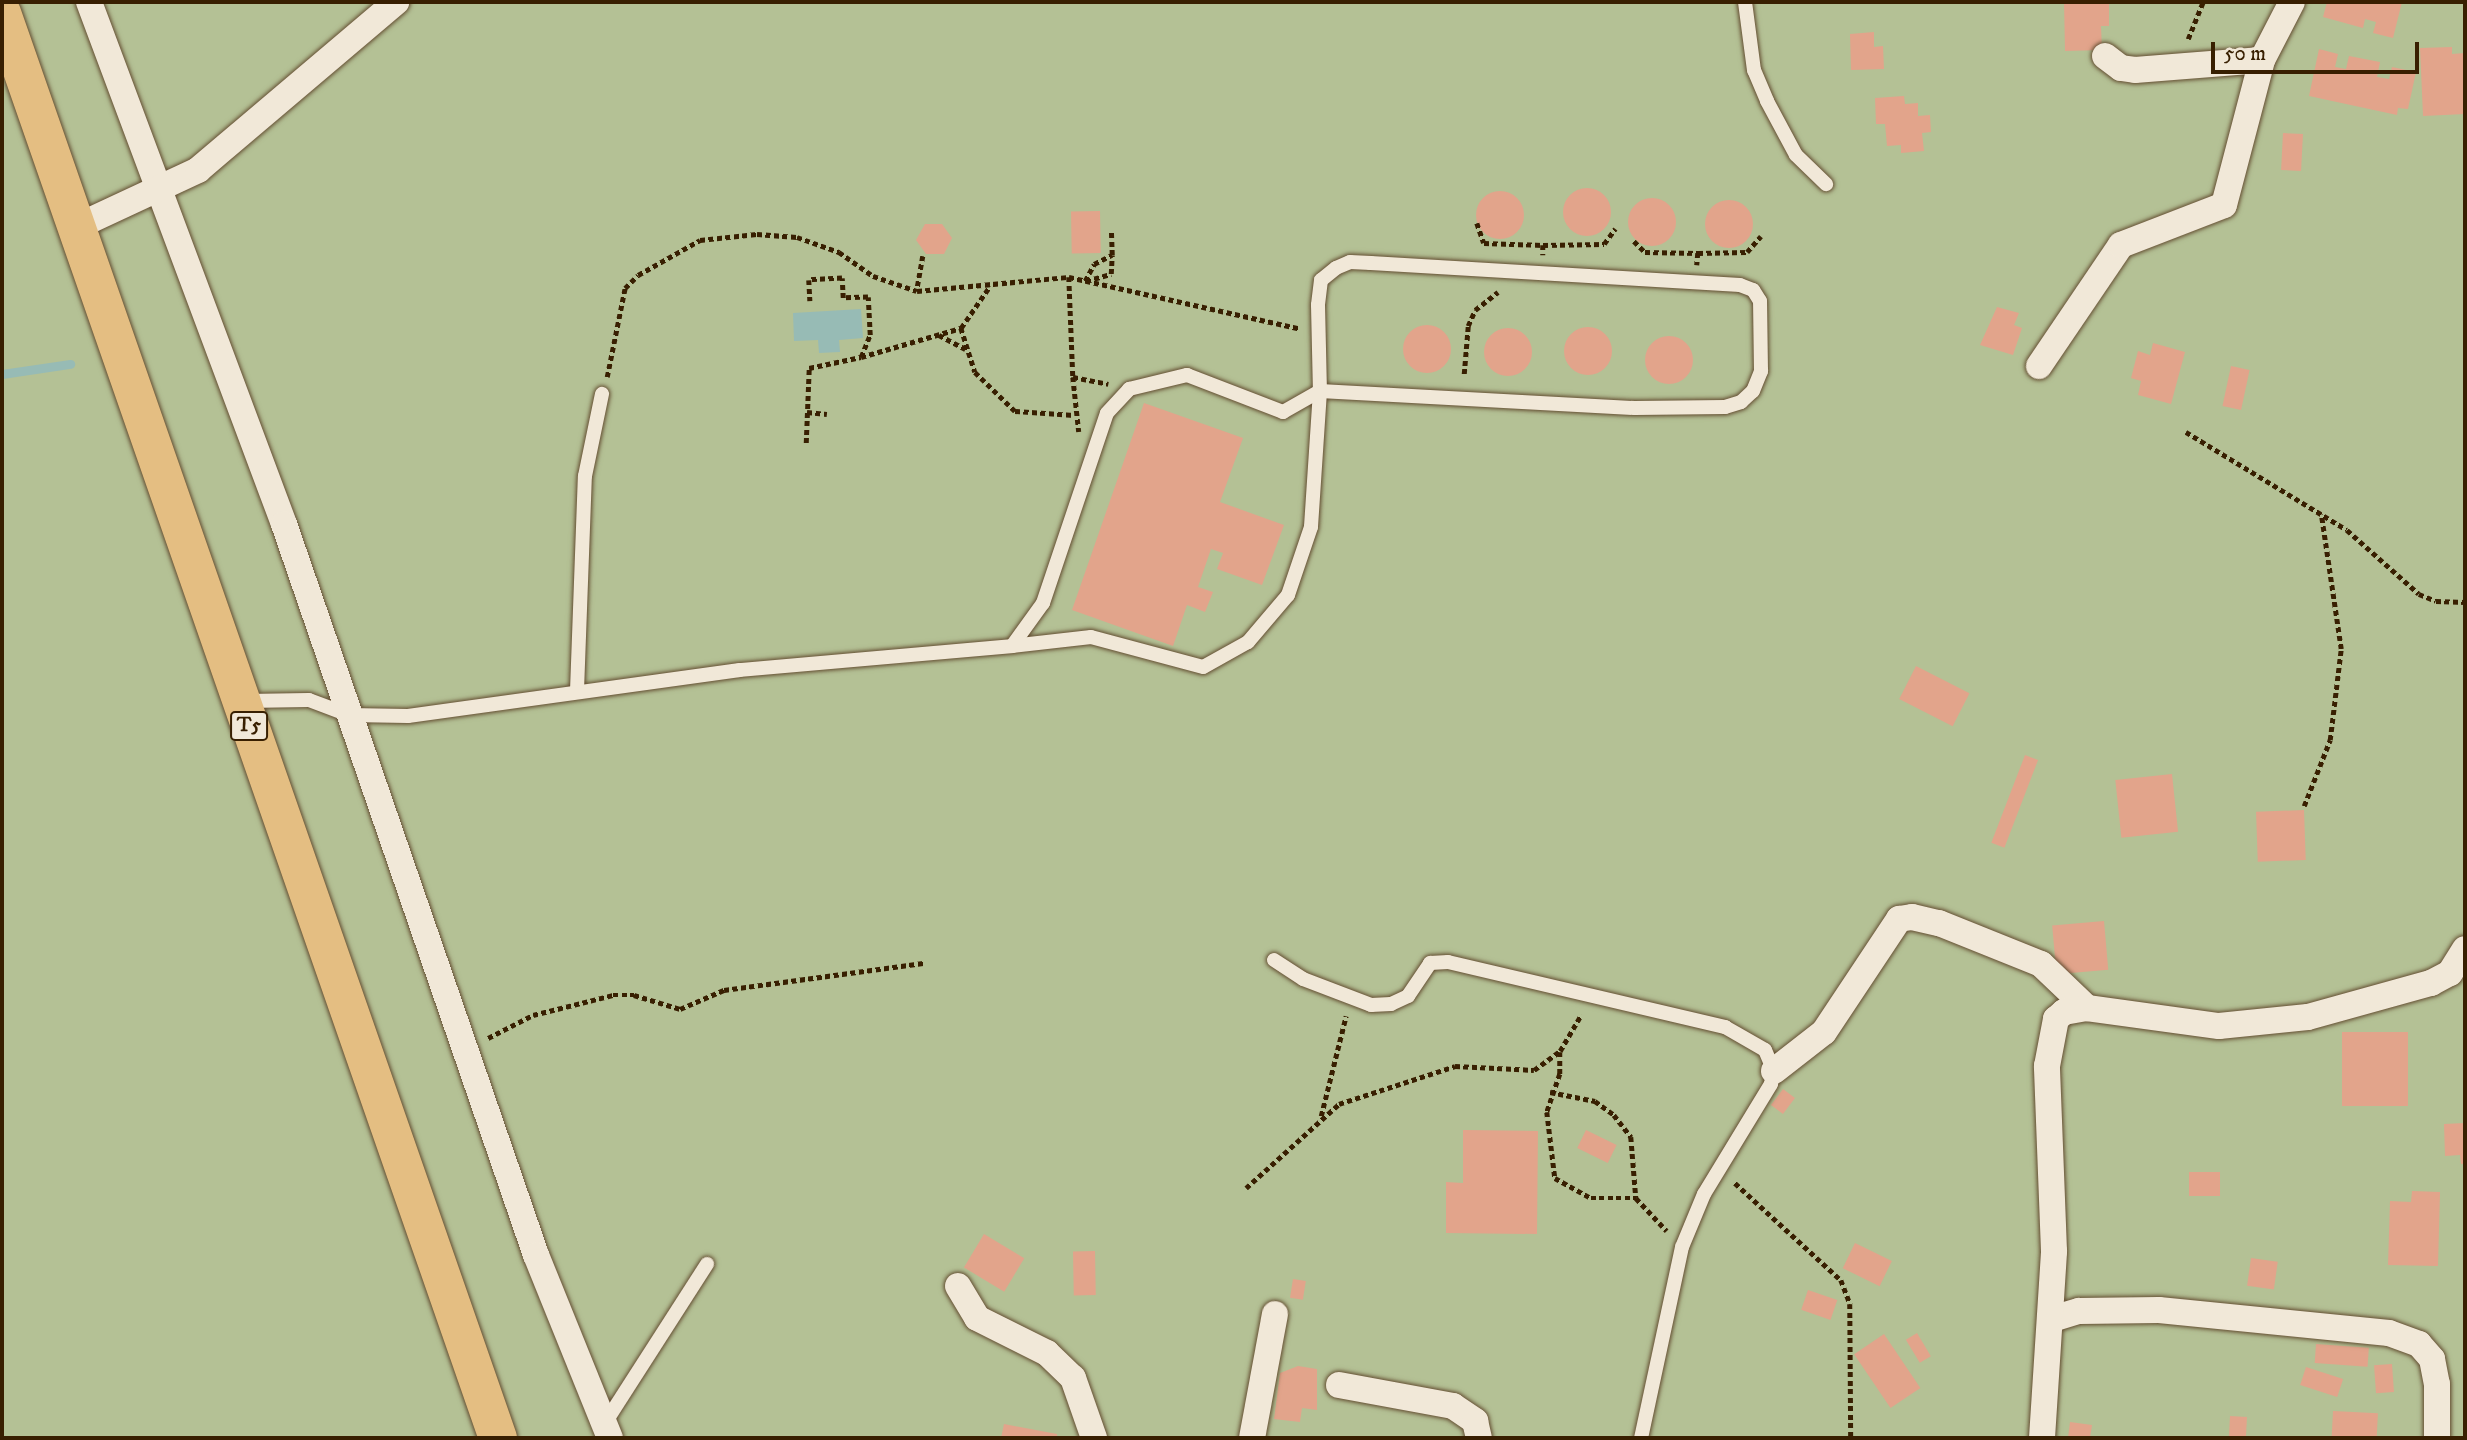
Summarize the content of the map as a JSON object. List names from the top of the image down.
{
  "streets": {
    "highway": ["T5"]
  },
  "scale_bar": "50 m"
}
